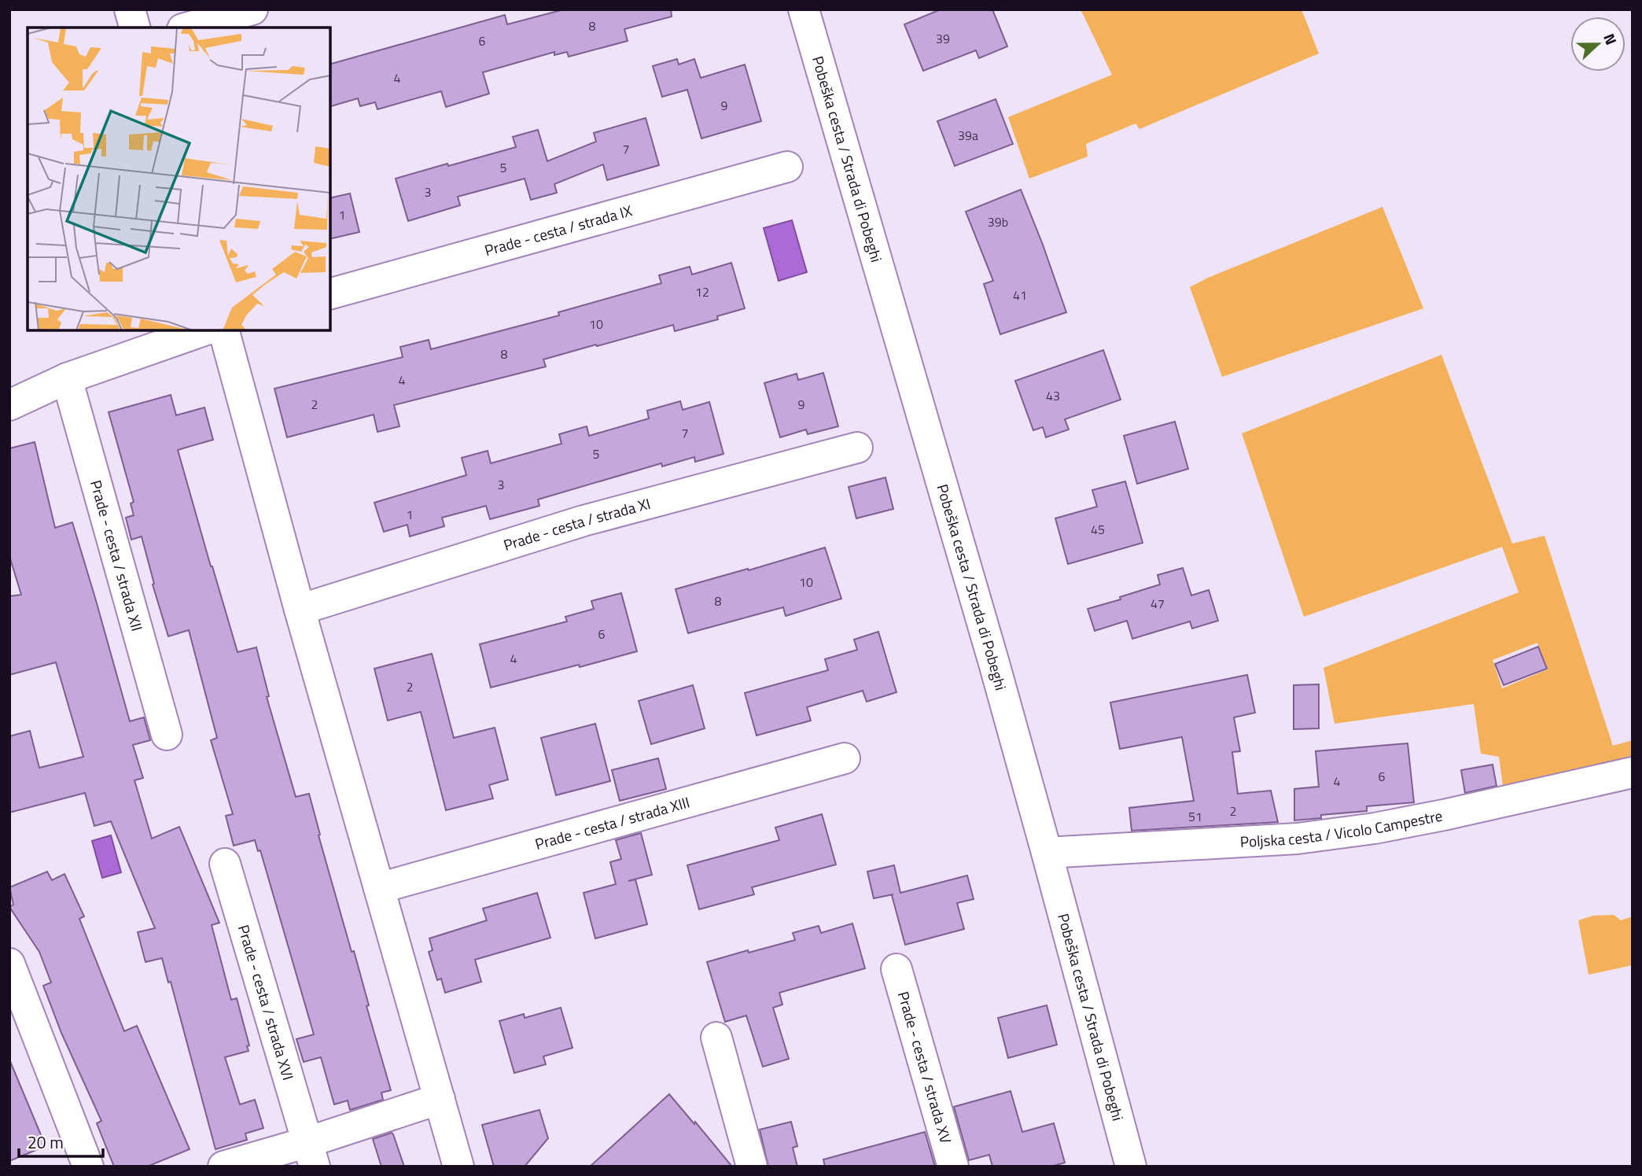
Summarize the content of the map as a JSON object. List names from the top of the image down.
{
  "streets": {
    "street": [
      "Pobeška cesta / Strada di Pobeghi",
      "Prade - cesta / strada IX",
      "Prade - cesta / strada XI",
      "Prade - cesta / strada XII",
      "Prade - cesta / strada XIII",
      "Poljska cesta / Vicolo Campestre",
      "Prade - cesta / strada XVI",
      "Prade - cesta / strada XV"
    ]
  },
  "crossings": [
    ["Pobeška cesta / Strada di Pobeghi", "Poljska cesta / Vicolo Campestre"]
  ],
  "house_numbers": [
    "8",
    "39",
    "6",
    "4",
    "9",
    "39a",
    "7",
    "5",
    "3",
    "1",
    "39b",
    "12",
    "41",
    "10",
    "8",
    "4",
    "43",
    "2",
    "9",
    "7",
    "5",
    "3",
    "1",
    "45",
    "10",
    "8",
    "47",
    "6",
    "4",
    "2",
    "6",
    "4",
    "2",
    "51"
  ],
  "scale_bar": "20 m",
  "north": "right"
}
